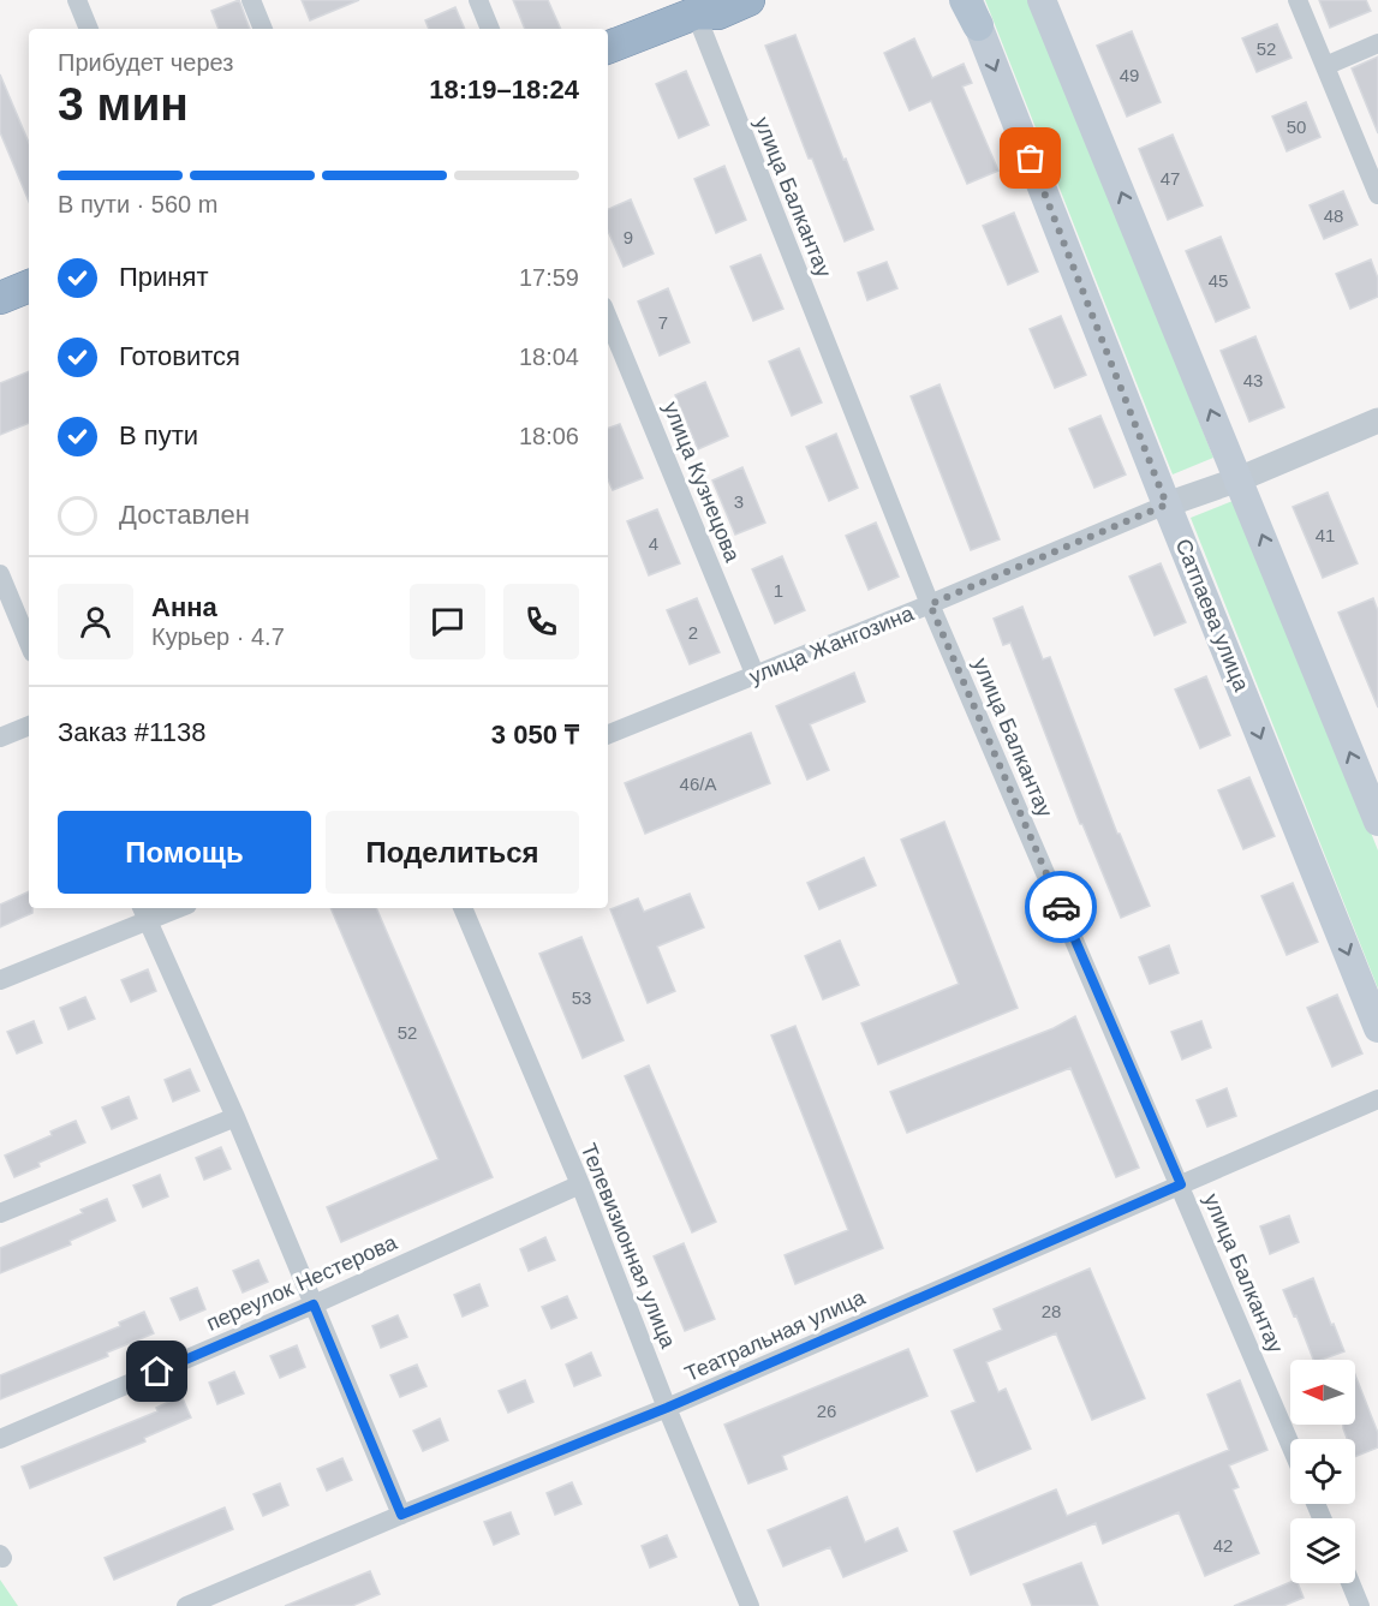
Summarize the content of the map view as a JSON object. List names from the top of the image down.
{
  "streets": {
    "main road": ["Сатпаева улица"],
    "street": [
      "улица Балкантау",
      "улица Кузнецова",
      "улица Жангозина",
      "Телевизионная улица",
      "переулок Нестерова",
      "Театральная улица"
    ]
  },
  "crossings": [
    ["улица Балкантау", "улица Жангозина"],
    ["улица Балкантау", "Театральная улица"],
    ["улица Кузнецова", "улица Жангозина"],
    ["Сатпаева улица", "улица Жангозина"],
    ["Телевизионная улица", "переулок Нестерова"],
    ["Телевизионная улица", "Театральная улица"]
  ],
  "house_numbers": [
    "52",
    "49",
    "50",
    "47",
    "48",
    "9",
    "45",
    "7",
    "43",
    "3",
    "41",
    "4",
    "1",
    "2",
    "46/А",
    "53",
    "52",
    "28",
    "26",
    "42"
  ],
  "north": "left",
  "page": {
    "heading": ["3 мин", "Прибудет через", "18:19–18:24"],
    "panel": [
      "Анна",
      "Курьер · 4.7",
      "Заказ #1138",
      "3 050 ₸"
    ],
    "bar": "В пути · 560 m",
    "list": [
      ["Принят", "17:59"],
      ["Готовится", "18:04"],
      ["В пути", "18:06"],
      "Доставлен"
    ],
    "buttons": ["Помощь", "Поделиться"]
  }
}
